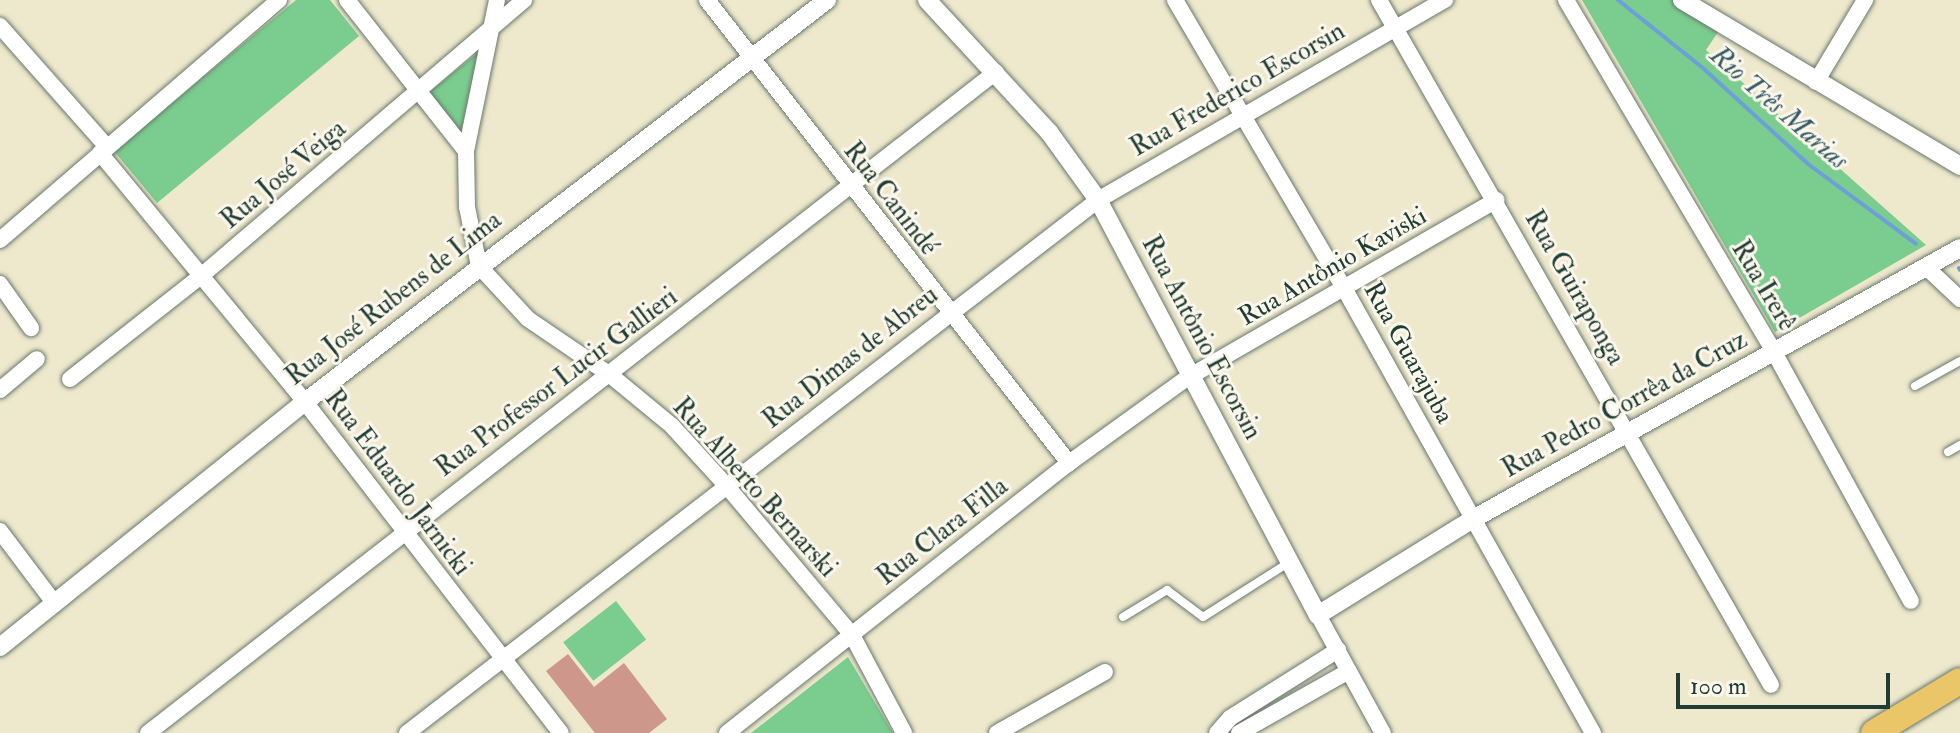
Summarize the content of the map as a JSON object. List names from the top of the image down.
{
  "streets": {
    "street": [
      "Rua Frederico Escorsin",
      "Rua José Veiga",
      "Rua Canindé",
      "Rua Antônio Kaviski",
      "Rua Irerê",
      "Rua Guiraponga",
      "Rua José Rubens de Lima",
      "Rua Antônio Escorsin",
      "Rua Guarajuba",
      "Rua Dimas de Abreu",
      "Rua Professor Lucir Gallieri",
      "Rua Pedro Corrêa da Cruz",
      "Rua Eduardo Jarnicki",
      "Rua Alberto Bernarski",
      "Rua Clara Filla"
    ]
  },
  "crossings": [
    ["Rua Frederico Escorsin", "Rua Guiraponga"],
    ["Rua Frederico Escorsin", "Rua Antônio Escorsin"],
    ["Rua Frederico Escorsin", "Rua Guarajuba"],
    ["Rua Frederico Escorsin", "Rua Dimas de Abreu"],
    ["Rua José Veiga", "Rua Eduardo Jarnicki"],
    ["Rua Canindé", "Rua José Rubens de Lima"],
    ["Rua Canindé", "Rua Dimas de Abreu"],
    ["Rua Canindé", "Rua Professor Lucir Gallieri"],
    ["Rua Canindé", "Rua Clara Filla"],
    ["Rua Antônio Kaviski", "Rua Guiraponga"],
    ["Rua Antônio Kaviski", "Rua Antônio Escorsin"],
    ["Rua Antônio Kaviski", "Rua Guarajuba"],
    ["Rua Antônio Kaviski", "Rua Clara Filla"],
    ["Rua Irerê", "Rua Pedro Corrêa da Cruz"],
    ["Rua Guiraponga", "Rua Pedro Corrêa da Cruz"],
    ["Rua José Rubens de Lima", "Rua Eduardo Jarnicki"],
    ["Rua José Rubens de Lima", "Rua Alberto Bernarski"],
    ["Rua Antônio Escorsin", "Rua Dimas de Abreu"],
    ["Rua Antônio Escorsin", "Rua Professor Lucir Gallieri"],
    ["Rua Antônio Escorsin", "Rua Pedro Corrêa da Cruz"],
    ["Rua Antônio Escorsin", "Rua Clara Filla"],
    ["Rua Guarajuba", "Rua Pedro Corrêa da Cruz"],
    ["Rua Dimas de Abreu", "Rua Eduardo Jarnicki"],
    ["Rua Dimas de Abreu", "Rua Alberto Bernarski"],
    ["Rua Professor Lucir Gallieri", "Rua Eduardo Jarnicki"],
    ["Rua Professor Lucir Gallieri", "Rua Alberto Bernarski"],
    ["Rua Alberto Bernarski", "Rua Clara Filla"]
  ],
  "water": ["Rio Três Marias"],
  "scale_bar": "100 m"
}
